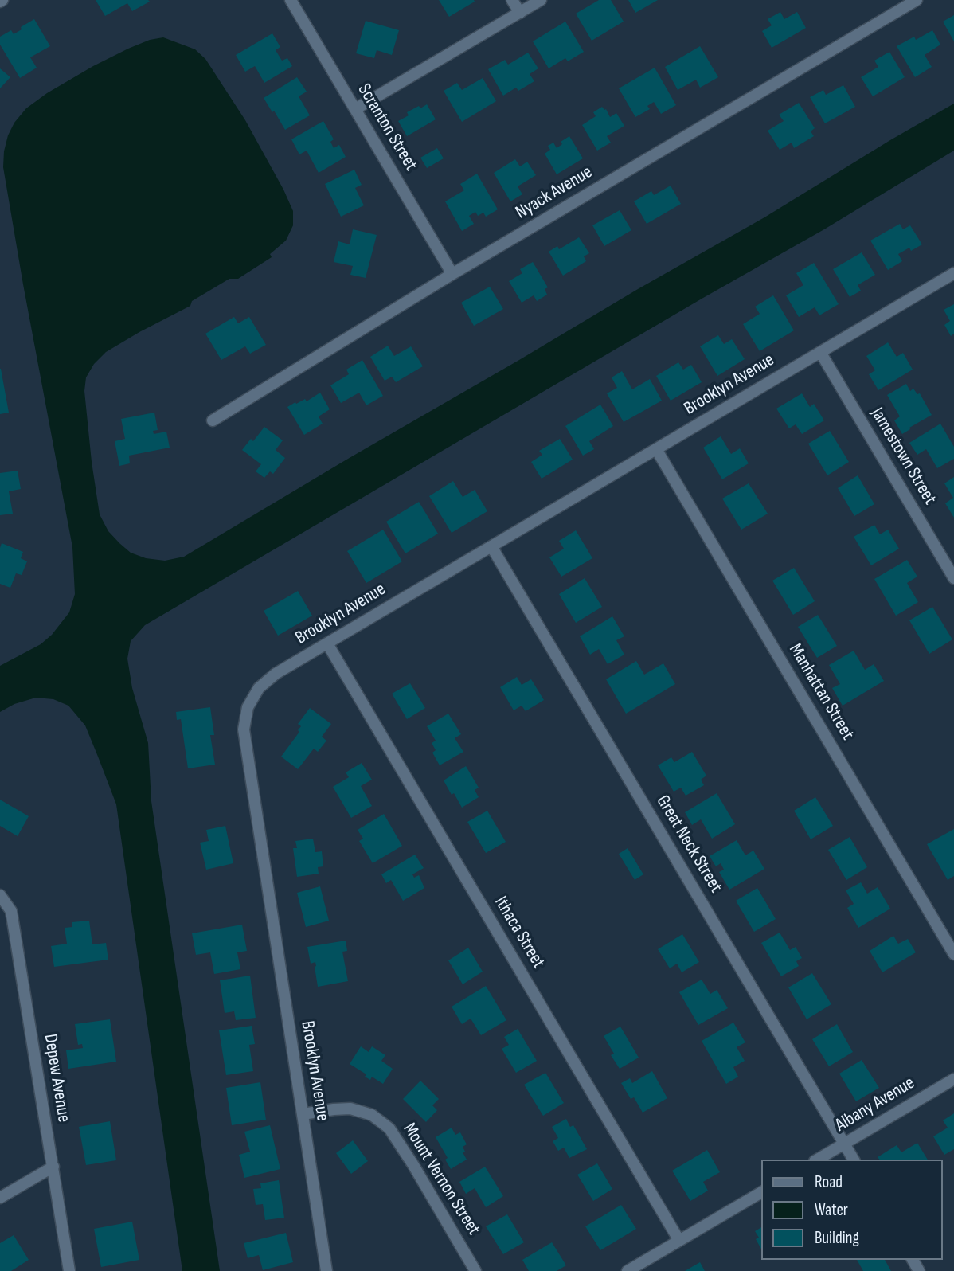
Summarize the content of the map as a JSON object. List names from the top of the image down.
{
  "streets": {
    "street": [
      "Scranton Street",
      "Nyack Avenue",
      "Brooklyn Avenue",
      "Jamestown Street",
      "Manhattan Street",
      "Great Neck Street",
      "Ithaca Street",
      "Depew Avenue",
      "Albany Avenue",
      "Mount Vernon Street"
    ]
  },
  "crossings": [
    ["Scranton Street", "Nyack Avenue"],
    ["Brooklyn Avenue", "Jamestown Street"],
    ["Brooklyn Avenue", "Manhattan Street"],
    ["Brooklyn Avenue", "Great Neck Street"],
    ["Brooklyn Avenue", "Ithaca Street"],
    ["Brooklyn Avenue", "Mount Vernon Street"],
    ["Great Neck Street", "Albany Avenue"]
  ],
  "legend": ["Road", "Water", "Building"]
}
